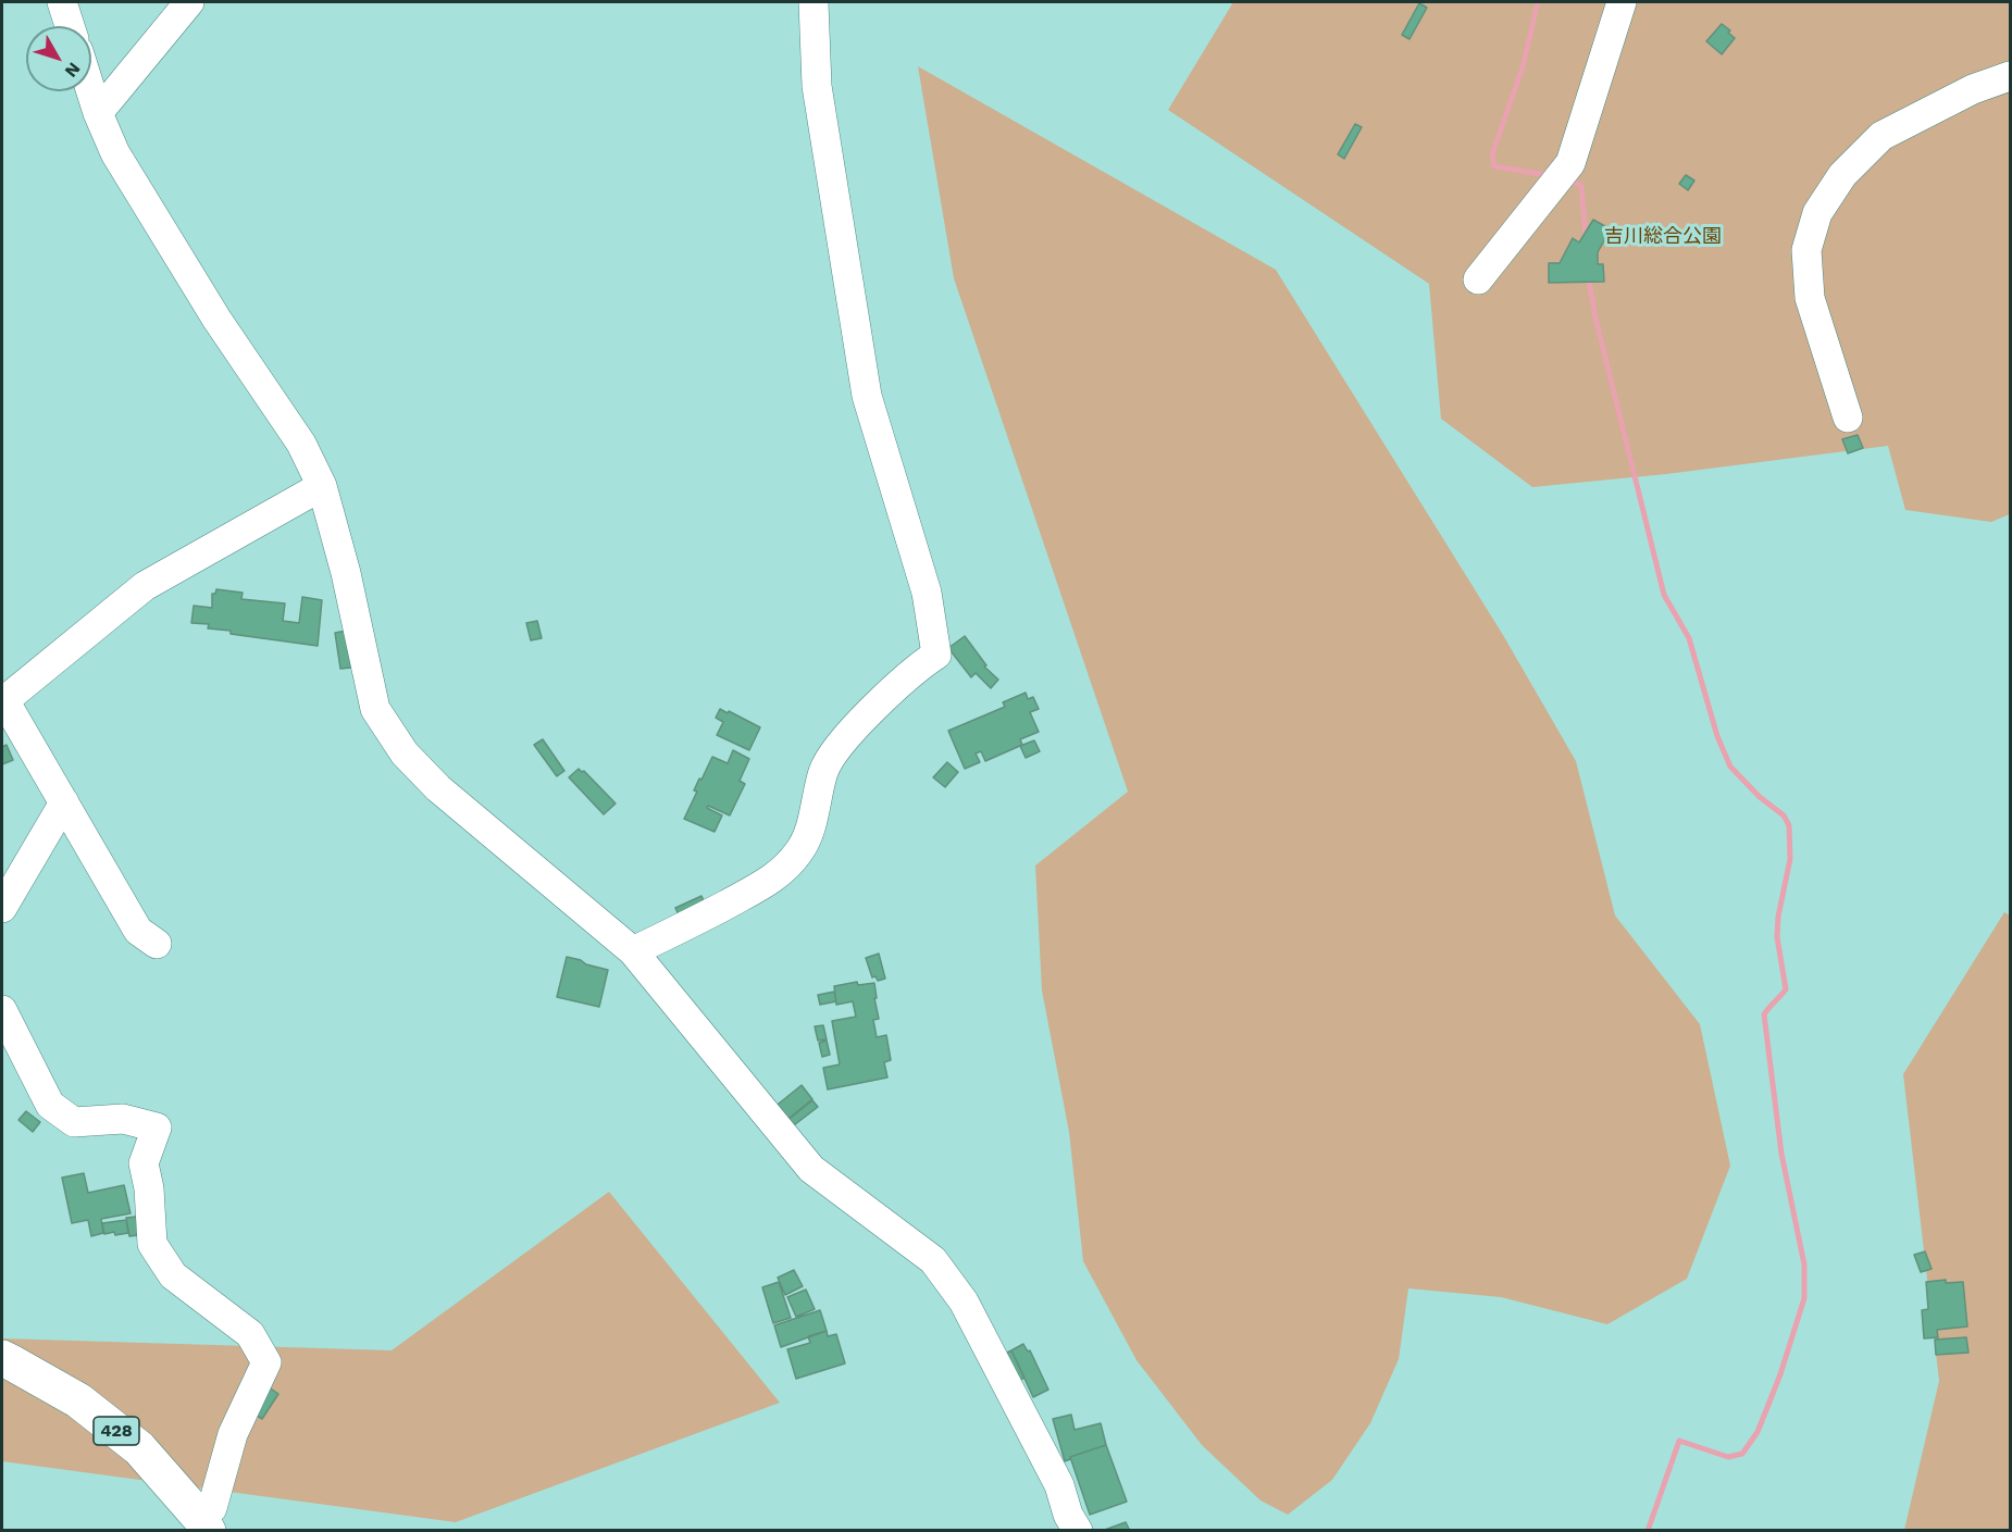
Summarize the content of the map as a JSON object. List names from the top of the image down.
{
  "streets": {
    "highway": ["428"]
  },
  "parks": ["吉川総合公園"],
  "north": "bottom right"
}
